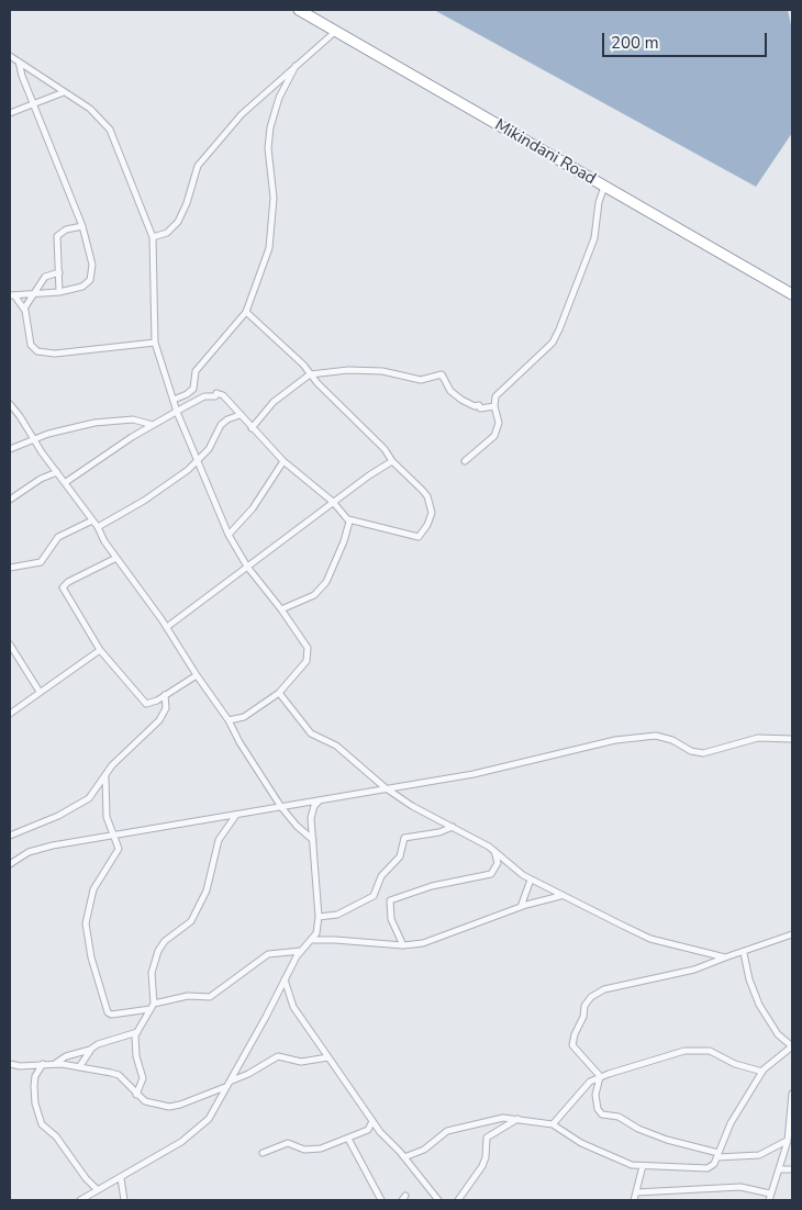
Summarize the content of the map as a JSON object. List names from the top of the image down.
{
  "streets": {
    "highway": ["Mikindani Road"]
  },
  "scale_bar": "200 m"
}
